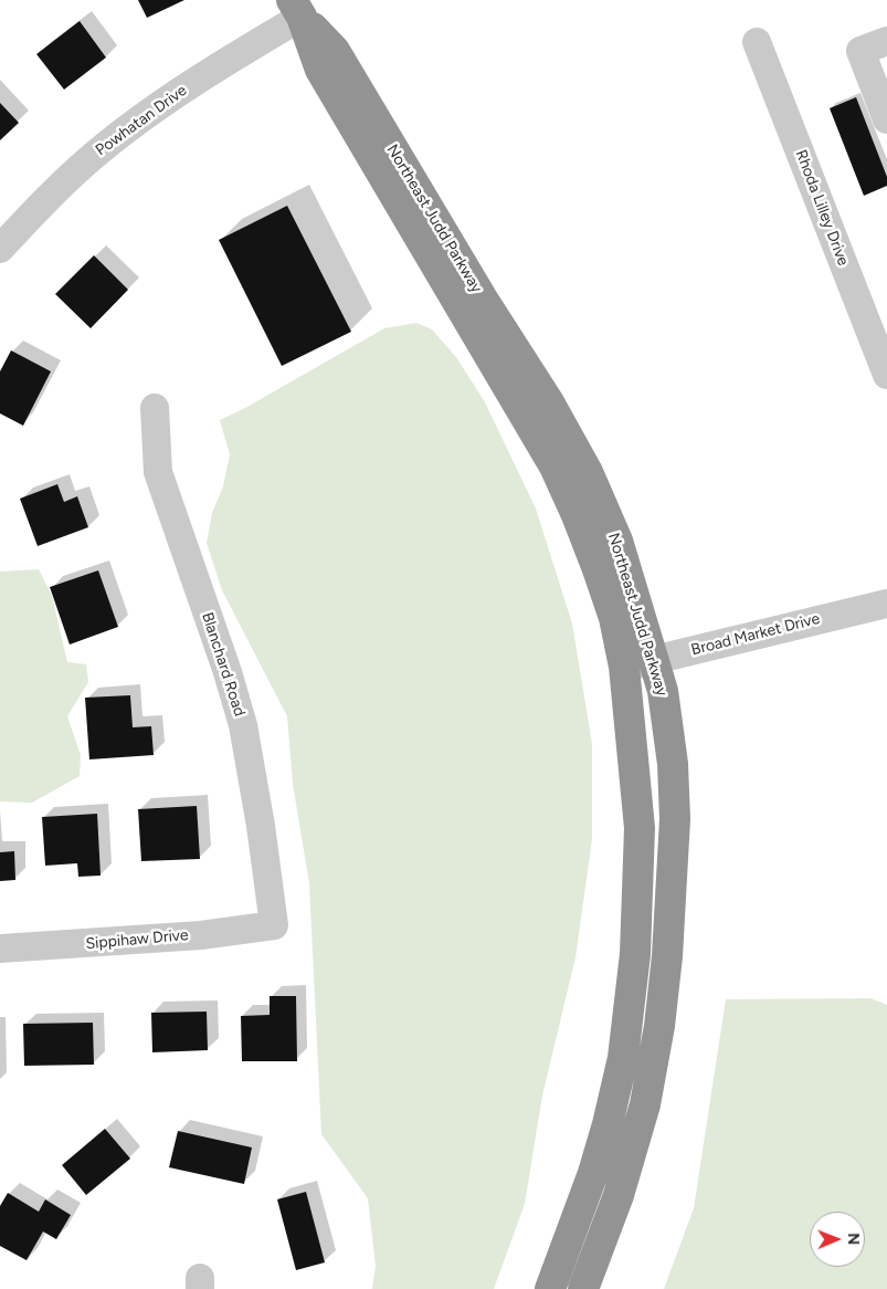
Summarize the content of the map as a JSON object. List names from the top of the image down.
{
  "streets": {
    "highway": ["Northeast Judd Parkway"],
    "street": [
      "Powhatan Drive",
      "Rhoda Lilley Drive",
      "Broad Market Drive",
      "Blanchard Road",
      "Sippihaw Drive"
    ]
  },
  "crossings": [
    ["Powhatan Drive", "Northeast Judd Parkway"],
    ["Northeast Judd Parkway", "Broad Market Drive"],
    ["Blanchard Road", "Sippihaw Drive"]
  ],
  "north": "right"
}
